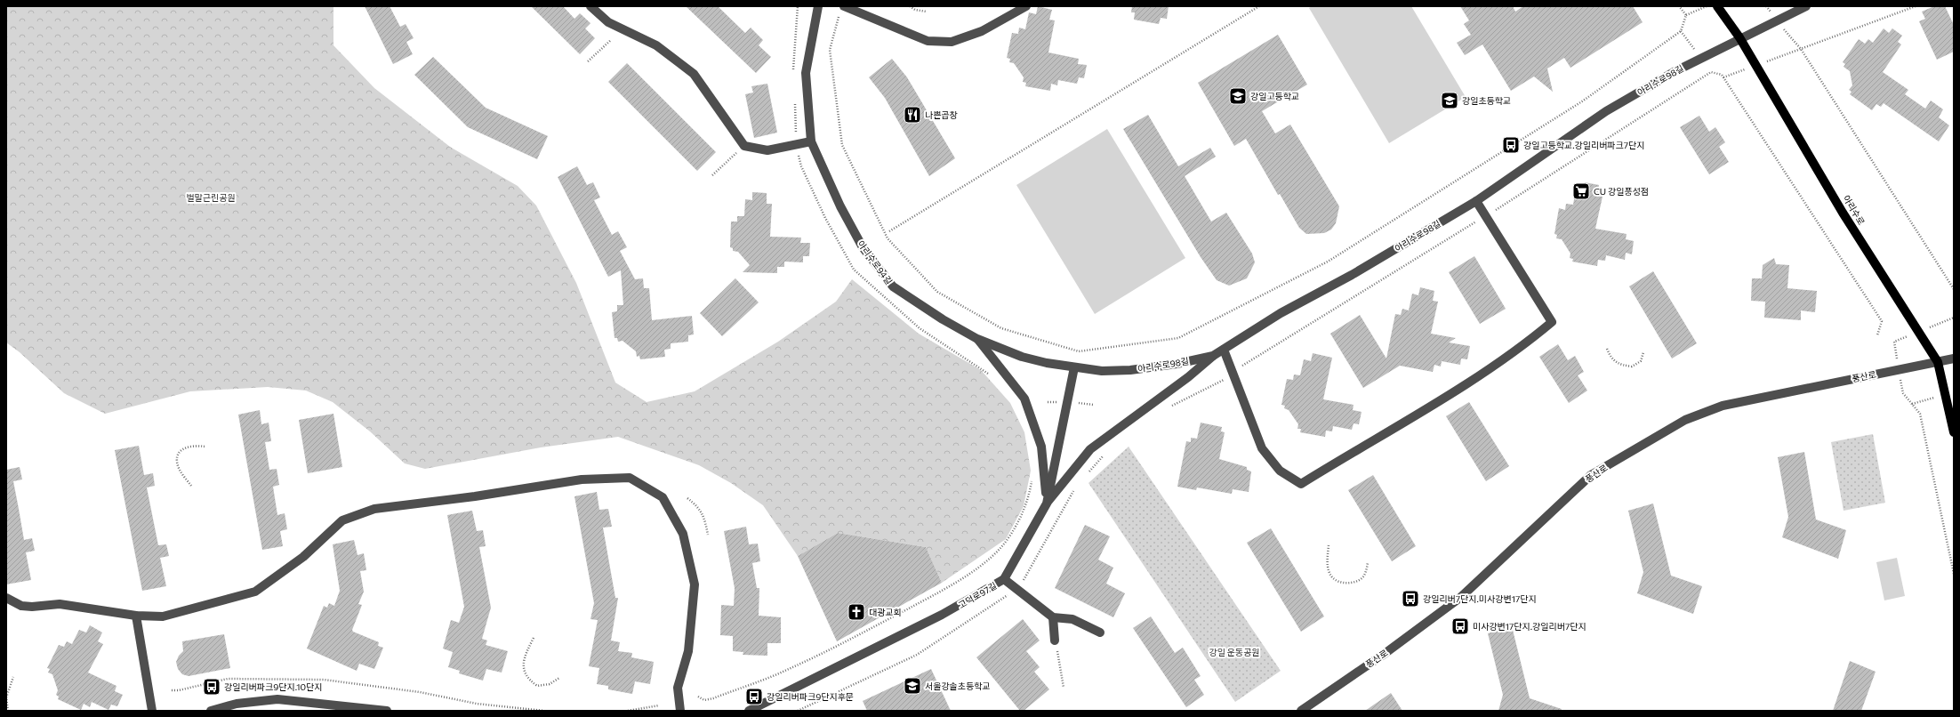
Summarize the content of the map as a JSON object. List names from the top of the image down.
{
  "streets": {
    "main road": ["아리수로"],
    "street": [
      "아리수로98길",
      "아리수로94길",
      "풍산로",
      "고덕로97길"
    ]
  },
  "crossings": [
    ["아리수로98길", "아리수로"],
    ["아리수로98길", "아리수로94길"],
    ["아리수로98길", "고덕로97길"],
    ["아리수로", "풍산로"],
    ["아리수로94길", "고덕로97길"]
  ],
  "parks": ["벌말근린공원", "강일 운동공원"],
  "places": {
    "school or university": ["강일고등학교", "강일초등학교", "서울강솔초등학교"],
    "restaurant": ["나쁜곱창"],
    "bus stop": [
      "강일고등학교.강일리버파크7단지",
      "강일리버7단지.미사강변17단지",
      "미사강변17단지.강일리버7단지",
      "강일리버파크9단지.10단지",
      "강일리버파크9단지후문"
    ],
    "supermarket": ["CU 강일풍성점"],
    "church": ["대광교회"]
  }
}
